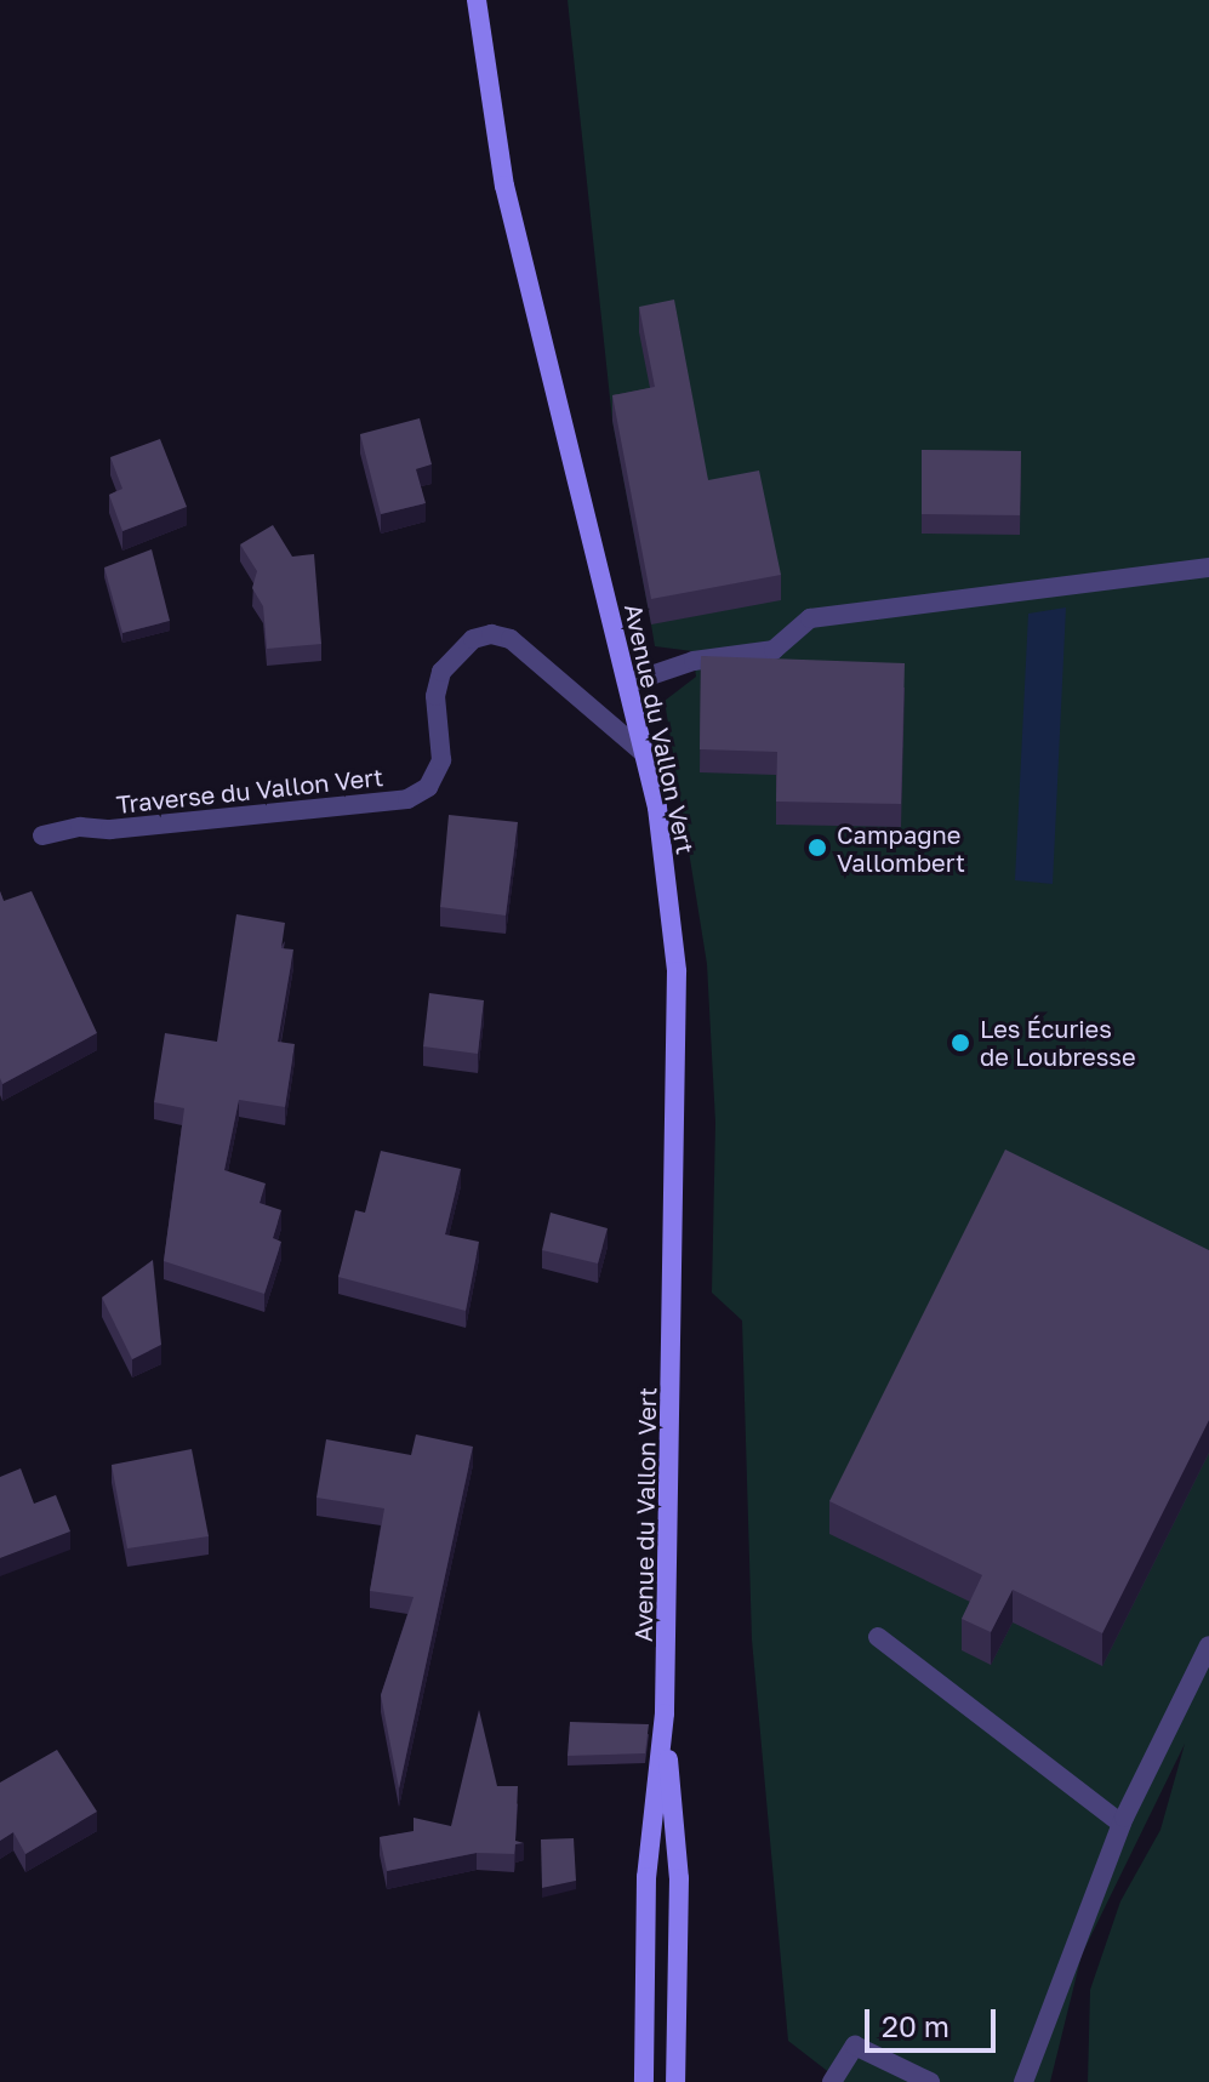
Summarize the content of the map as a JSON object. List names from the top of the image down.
{
  "streets": {
    "main road": ["Avenue du Vallon Vert"],
    "street": ["Traverse du Vallon Vert"]
  },
  "crossings": [
    ["Avenue du Vallon Vert", "Traverse du Vallon Vert"]
  ],
  "places": ["Campagne Vallombert", "Les Écuries de Loubresse"],
  "scale_bar": "20 m"
}
